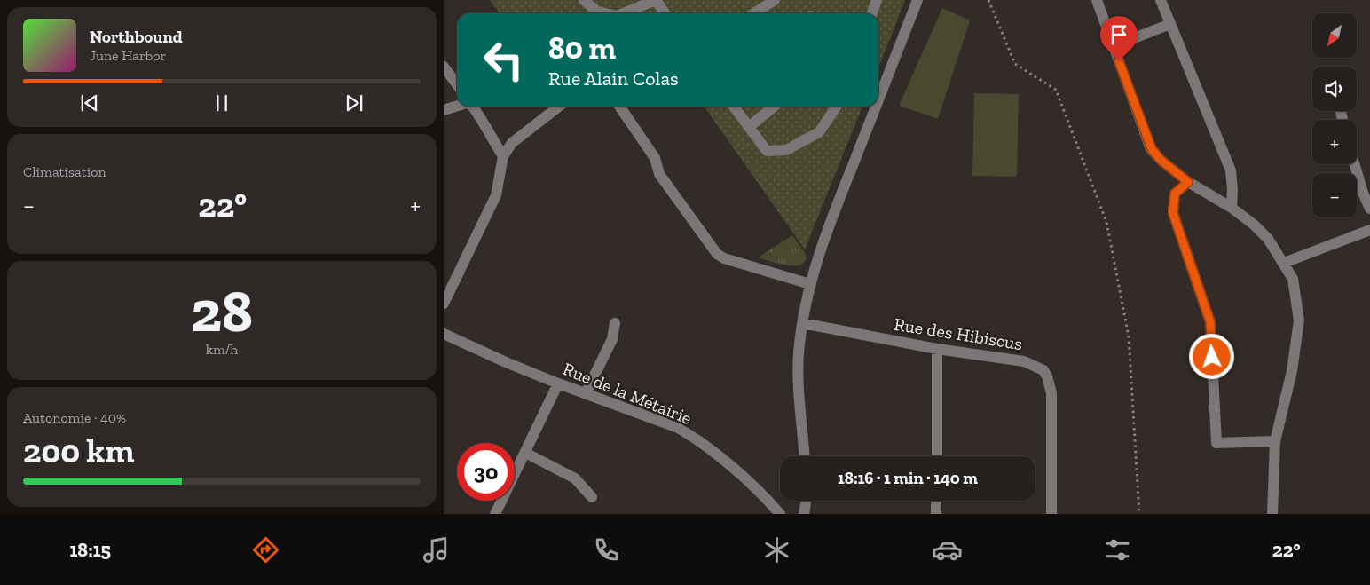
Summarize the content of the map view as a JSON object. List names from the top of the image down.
{
  "streets": {
    "street": ["Rue des Hibiscus", "Rue de la Métairie"]
  },
  "north": "bottom left",
  "page": {
    "map_buttons": ["+", "−"],
    "turn": ["80 m", "Rue Alain Colas"],
    "song": ["Northbound", "June Harbor"],
    "tile": [
      "Climatisation",
      ["28", "km/h"],
      ["Autonomie · 40%", "200 km"]
    ],
    "heat": ["−", "22°", "+"],
    "limit": "30",
    "trip": "18:16 · 1 min · 140 m",
    "tabs": ["18:15", "22°"]
  }
}
